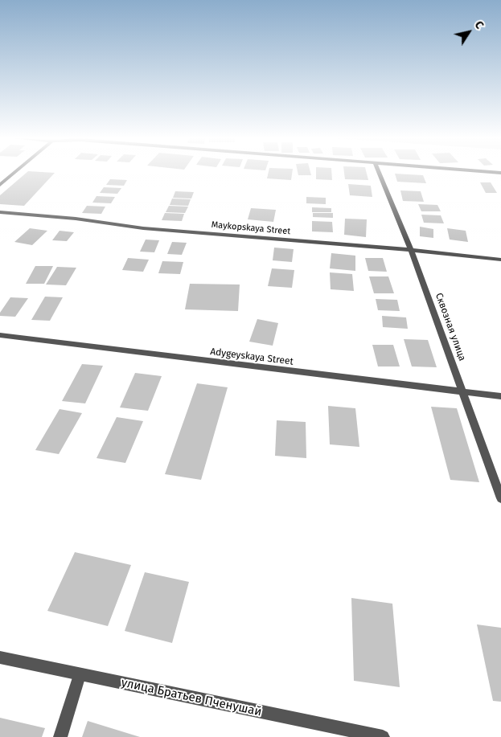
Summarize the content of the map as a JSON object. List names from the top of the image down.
{
  "streets": {
    "street": [
      "Maykopskaya Street",
      "Сквозная улица",
      "Adygeyskaya Street",
      "улица Братьев Пченушай"
    ]
  },
  "crossings": [
    ["Maykopskaya Street", "Сквозная улица"],
    ["Сквозная улица", "Adygeyskaya Street"]
  ],
  "north": "top right"
}
